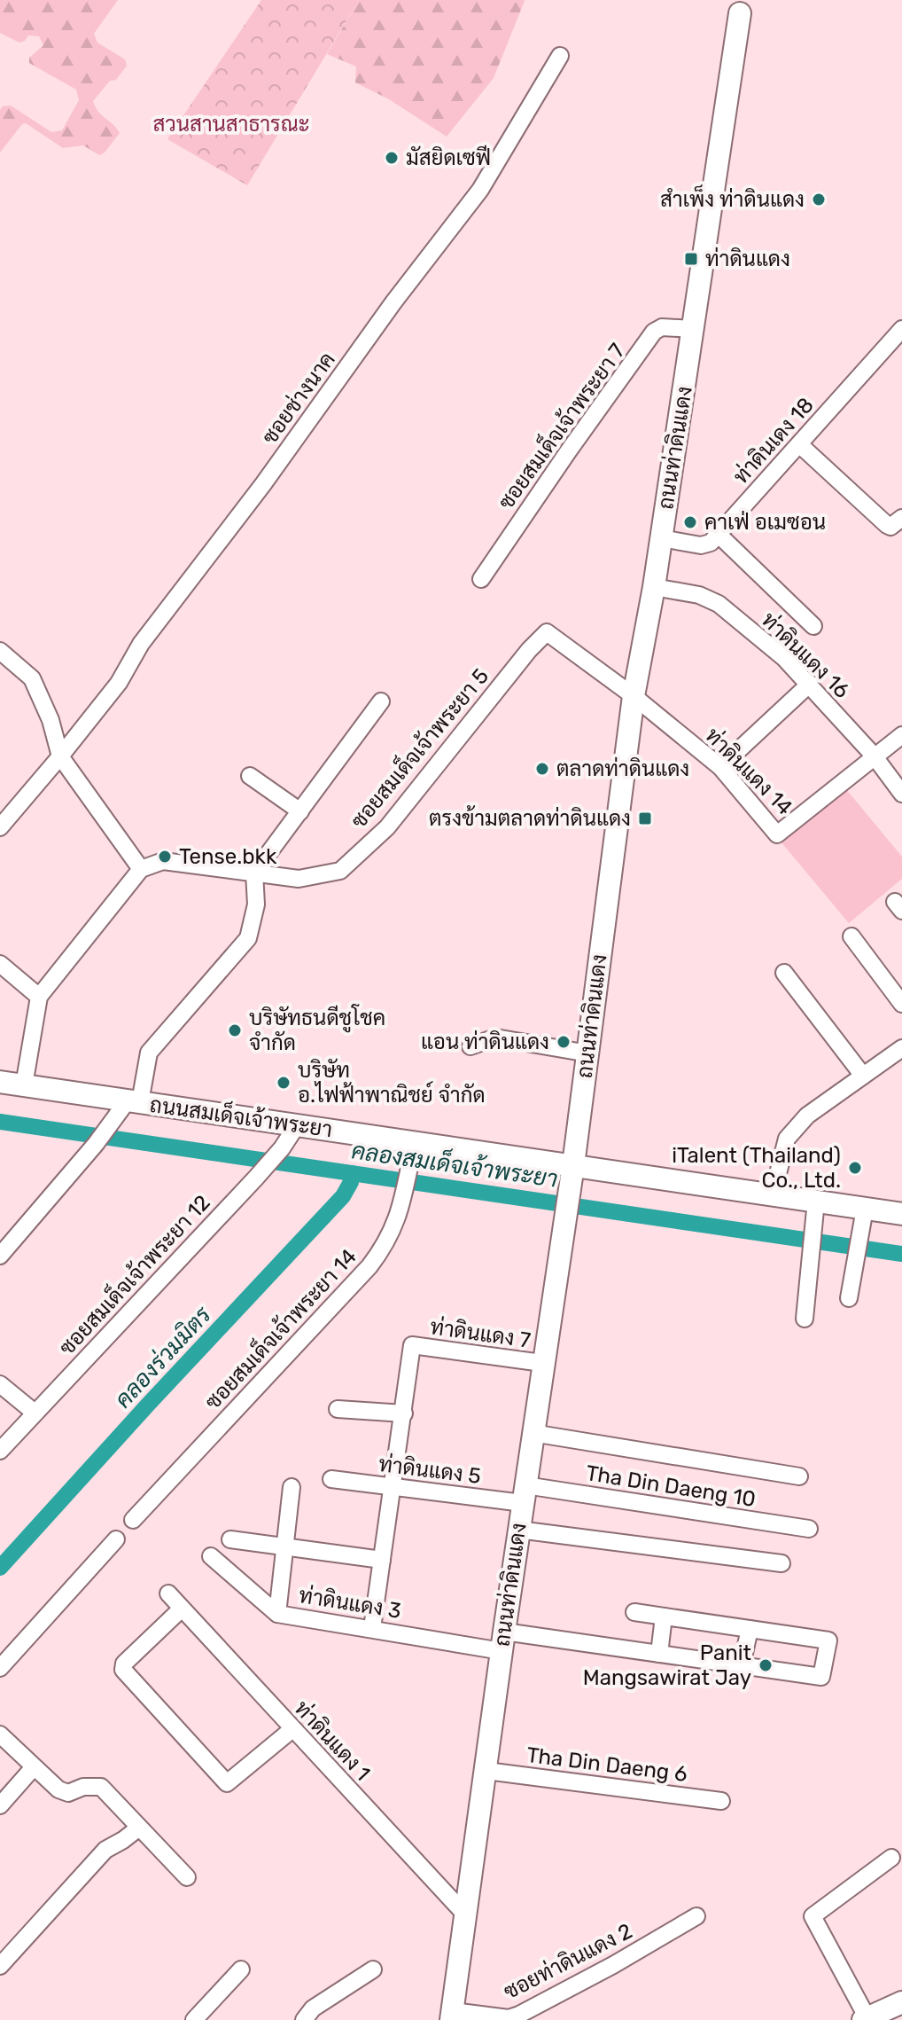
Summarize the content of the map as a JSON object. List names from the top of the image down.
{
  "streets": {
    "street": [
      "ซอยช่างนาค",
      "ซอยสมเด็จเจ้าพระยา 7",
      "ท่าดินเดง 18",
      "ถนนท่าดินแดง",
      "ท่าดินแดง 16",
      "ซอยสมเด็จเจ้าพระยา 5",
      "ท่าดินแดง 14",
      "ถนนสมเด็จเจ้าพระยา",
      "ซอยสมเด็จเจ้าพระยา 12",
      "ซอยสมเด็จเจ้าพระยา 14",
      "ท่าดินแดง 7",
      "ท่าดินแดง 5",
      "Tha Din Daeng 10",
      "ท่าดินแดง 3",
      "ท่าดินแดง 1",
      "Tha Din Daeng 6",
      "ซอยท่าดินแดง 2"
    ]
  },
  "crossings": [
    ["ซอยสมเด็จเจ้าพระยา 7", "ถนนท่าดินแดง"],
    ["ถนนท่าดินแดง", "ท่าดินแดง 16"],
    ["ถนนท่าดินแดง", "ท่าดินแดง 14"],
    ["ถนนท่าดินแดง", "ถนนสมเด็จเจ้าพระยา"],
    ["ถนนท่าดินแดง", "ท่าดินแดง 7"],
    ["ถนนท่าดินแดง", "ท่าดินแดง 5"],
    ["ถนนท่าดินแดง", "Tha Din Daeng 10"],
    ["ถนนท่าดินแดง", "ท่าดินแดง 3"],
    ["ถนนท่าดินแดง", "ท่าดินแดง 1"],
    ["ถนนท่าดินแดง", "Tha Din Daeng 6"],
    ["ถนนท่าดินแดง", "ซอยท่าดินแดง 2"],
    ["ท่าดินแดง 16", "ท่าดินแดง 14"],
    ["ซอยสมเด็จเจ้าพระยา 5", "ท่าดินแดง 14"],
    ["ถนนสมเด็จเจ้าพระยา", "ซอยสมเด็จเจ้าพระยา 12"],
    ["ถนนสมเด็จเจ้าพระยา", "ซอยสมเด็จเจ้าพระยา 14"],
    ["ท่าดินแดง 5", "Tha Din Daeng 10"]
  ],
  "water": ["คลองสมเด็จเจ้าพระยา", "คลองร่วมมิตร"],
  "parks": ["สวนสานสาธารณะ"],
  "places": {
    "other": [
      "มัสยิดเซฟี",
      "สำเพ็ง ท่าดินแดง",
      "คาเฟ่ อเมซอน",
      "ตลาดท่าดินแดง",
      "Tense.bkk",
      "บริษัทธนดีชูโชค จำกัด",
      "แอน ท่าดินแดง",
      "บริษัท อ.ไฟฟ้าพาณิชย์ จำกัด",
      "iTalent (Thailand) Co., Ltd.",
      "Panit Mangsawirat Jay"
    ],
    "transit": ["ท่าดินแดง", "ตรงข้ามตลาดท่าดินแดง"]
  }
}
